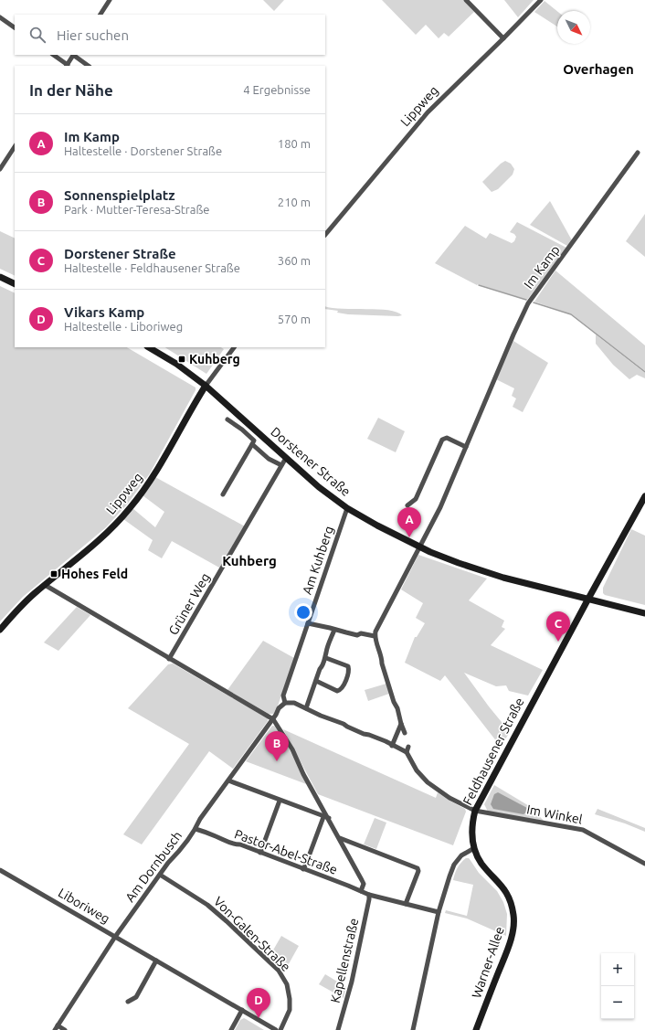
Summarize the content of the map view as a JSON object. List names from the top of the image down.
{
  "streets": {
    "street": [
      "Lippweg",
      "Im Kamp",
      "Dorstener Straße",
      "Am Kuhberg",
      "Grüner Weg",
      "Feldhausener Straße",
      "Im Winkel",
      "Pastor-Abel-Straße",
      "Am Dornbusch",
      "Liboriweg",
      "Von-Galen-Straße",
      "Kapellenstraße",
      "Warner-Allee"
    ]
  },
  "crossings": [
    ["Lippweg", "Dorstener Straße"],
    ["Im Kamp", "Dorstener Straße"],
    ["Dorstener Straße", "Am Kuhberg"],
    ["Dorstener Straße", "Grüner Weg"],
    ["Dorstener Straße", "Feldhausener Straße"],
    ["Feldhausener Straße", "Im Winkel"],
    ["Feldhausener Straße", "Warner-Allee"],
    ["Pastor-Abel-Straße", "Am Dornbusch"],
    ["Pastor-Abel-Straße", "Kapellenstraße"],
    ["Am Dornbusch", "Liboriweg"],
    ["Am Dornbusch", "Von-Galen-Straße"]
  ],
  "districts": ["Overhagen", "Kuhberg"],
  "places": {
    "transit": ["Kuhberg", "Hohes Feld"]
  },
  "north": "bottom right",
  "page": {
    "search": "Hier suchen",
    "heading": ["In der Nähe", "4 Ergebnisse"],
    "list": [
      {
        "mark": "A",
        "name": "Im Kamp",
        "note": "Haltestelle · Dorstener Straße",
        "value": "180 m"
      },
      {
        "mark": "B",
        "name": "Sonnenspielplatz",
        "note": "Park · Mutter-Teresa-Straße",
        "value": "210 m"
      },
      {
        "mark": "C",
        "name": "Dorstener Straße",
        "note": "Haltestelle · Feldhausener Straße",
        "value": "360 m"
      },
      {
        "mark": "D",
        "name": "Vikars Kamp",
        "note": "Haltestelle · Liboriweg",
        "value": "570 m"
      }
    ],
    "pins": [
      "A",
      "C",
      "B",
      "D"
    ],
    "map_buttons": ["+", "−"]
  }
}
